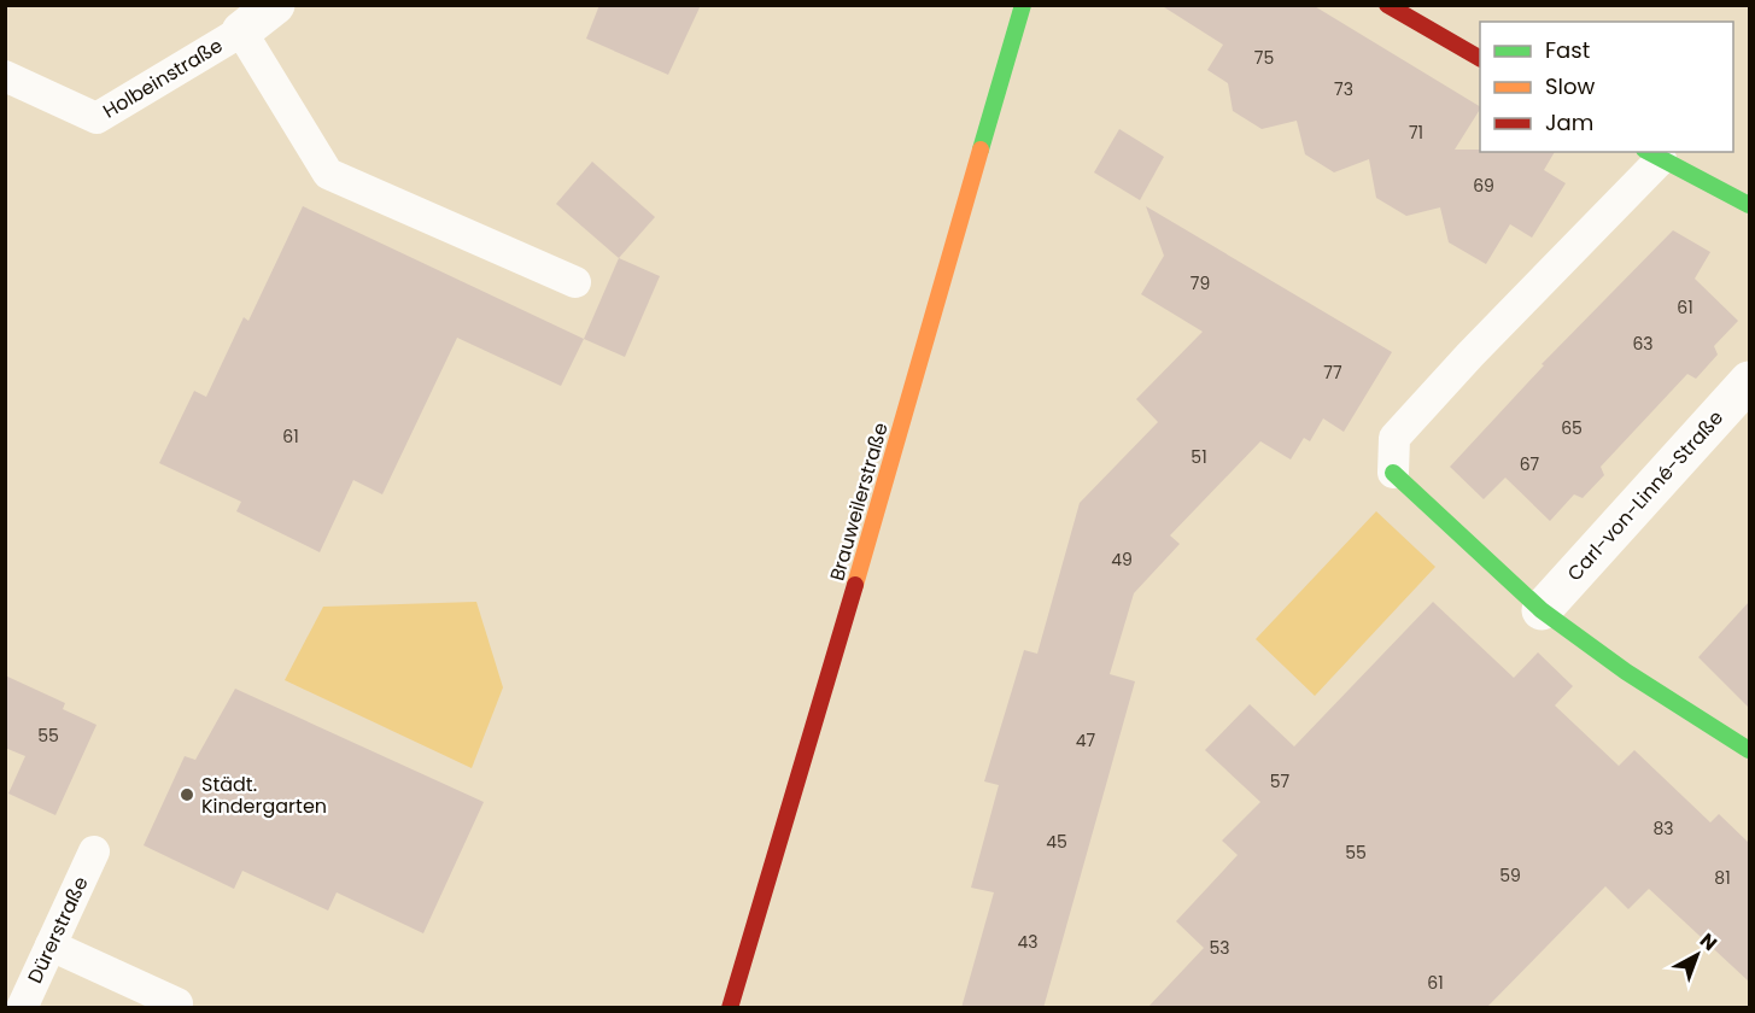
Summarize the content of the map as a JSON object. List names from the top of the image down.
{
  "streets": {
    "main road": ["Brauweilerstraße"],
    "street": ["Holbeinstraße", "Carl-von-Linné-Straße"],
    "lane": ["Dürerstraße"]
  },
  "places": ["Städt. Kindergarten"],
  "house_numbers": [
    "75",
    "73",
    "71",
    "69",
    "79",
    "61",
    "63",
    "77",
    "65",
    "61",
    "51",
    "67",
    "49",
    "55",
    "47",
    "57",
    "83",
    "45",
    "55",
    "59",
    "81",
    "43",
    "53",
    "61"
  ],
  "legend": ["Fast", "Slow", "Jam"],
  "north": "top right"
}
